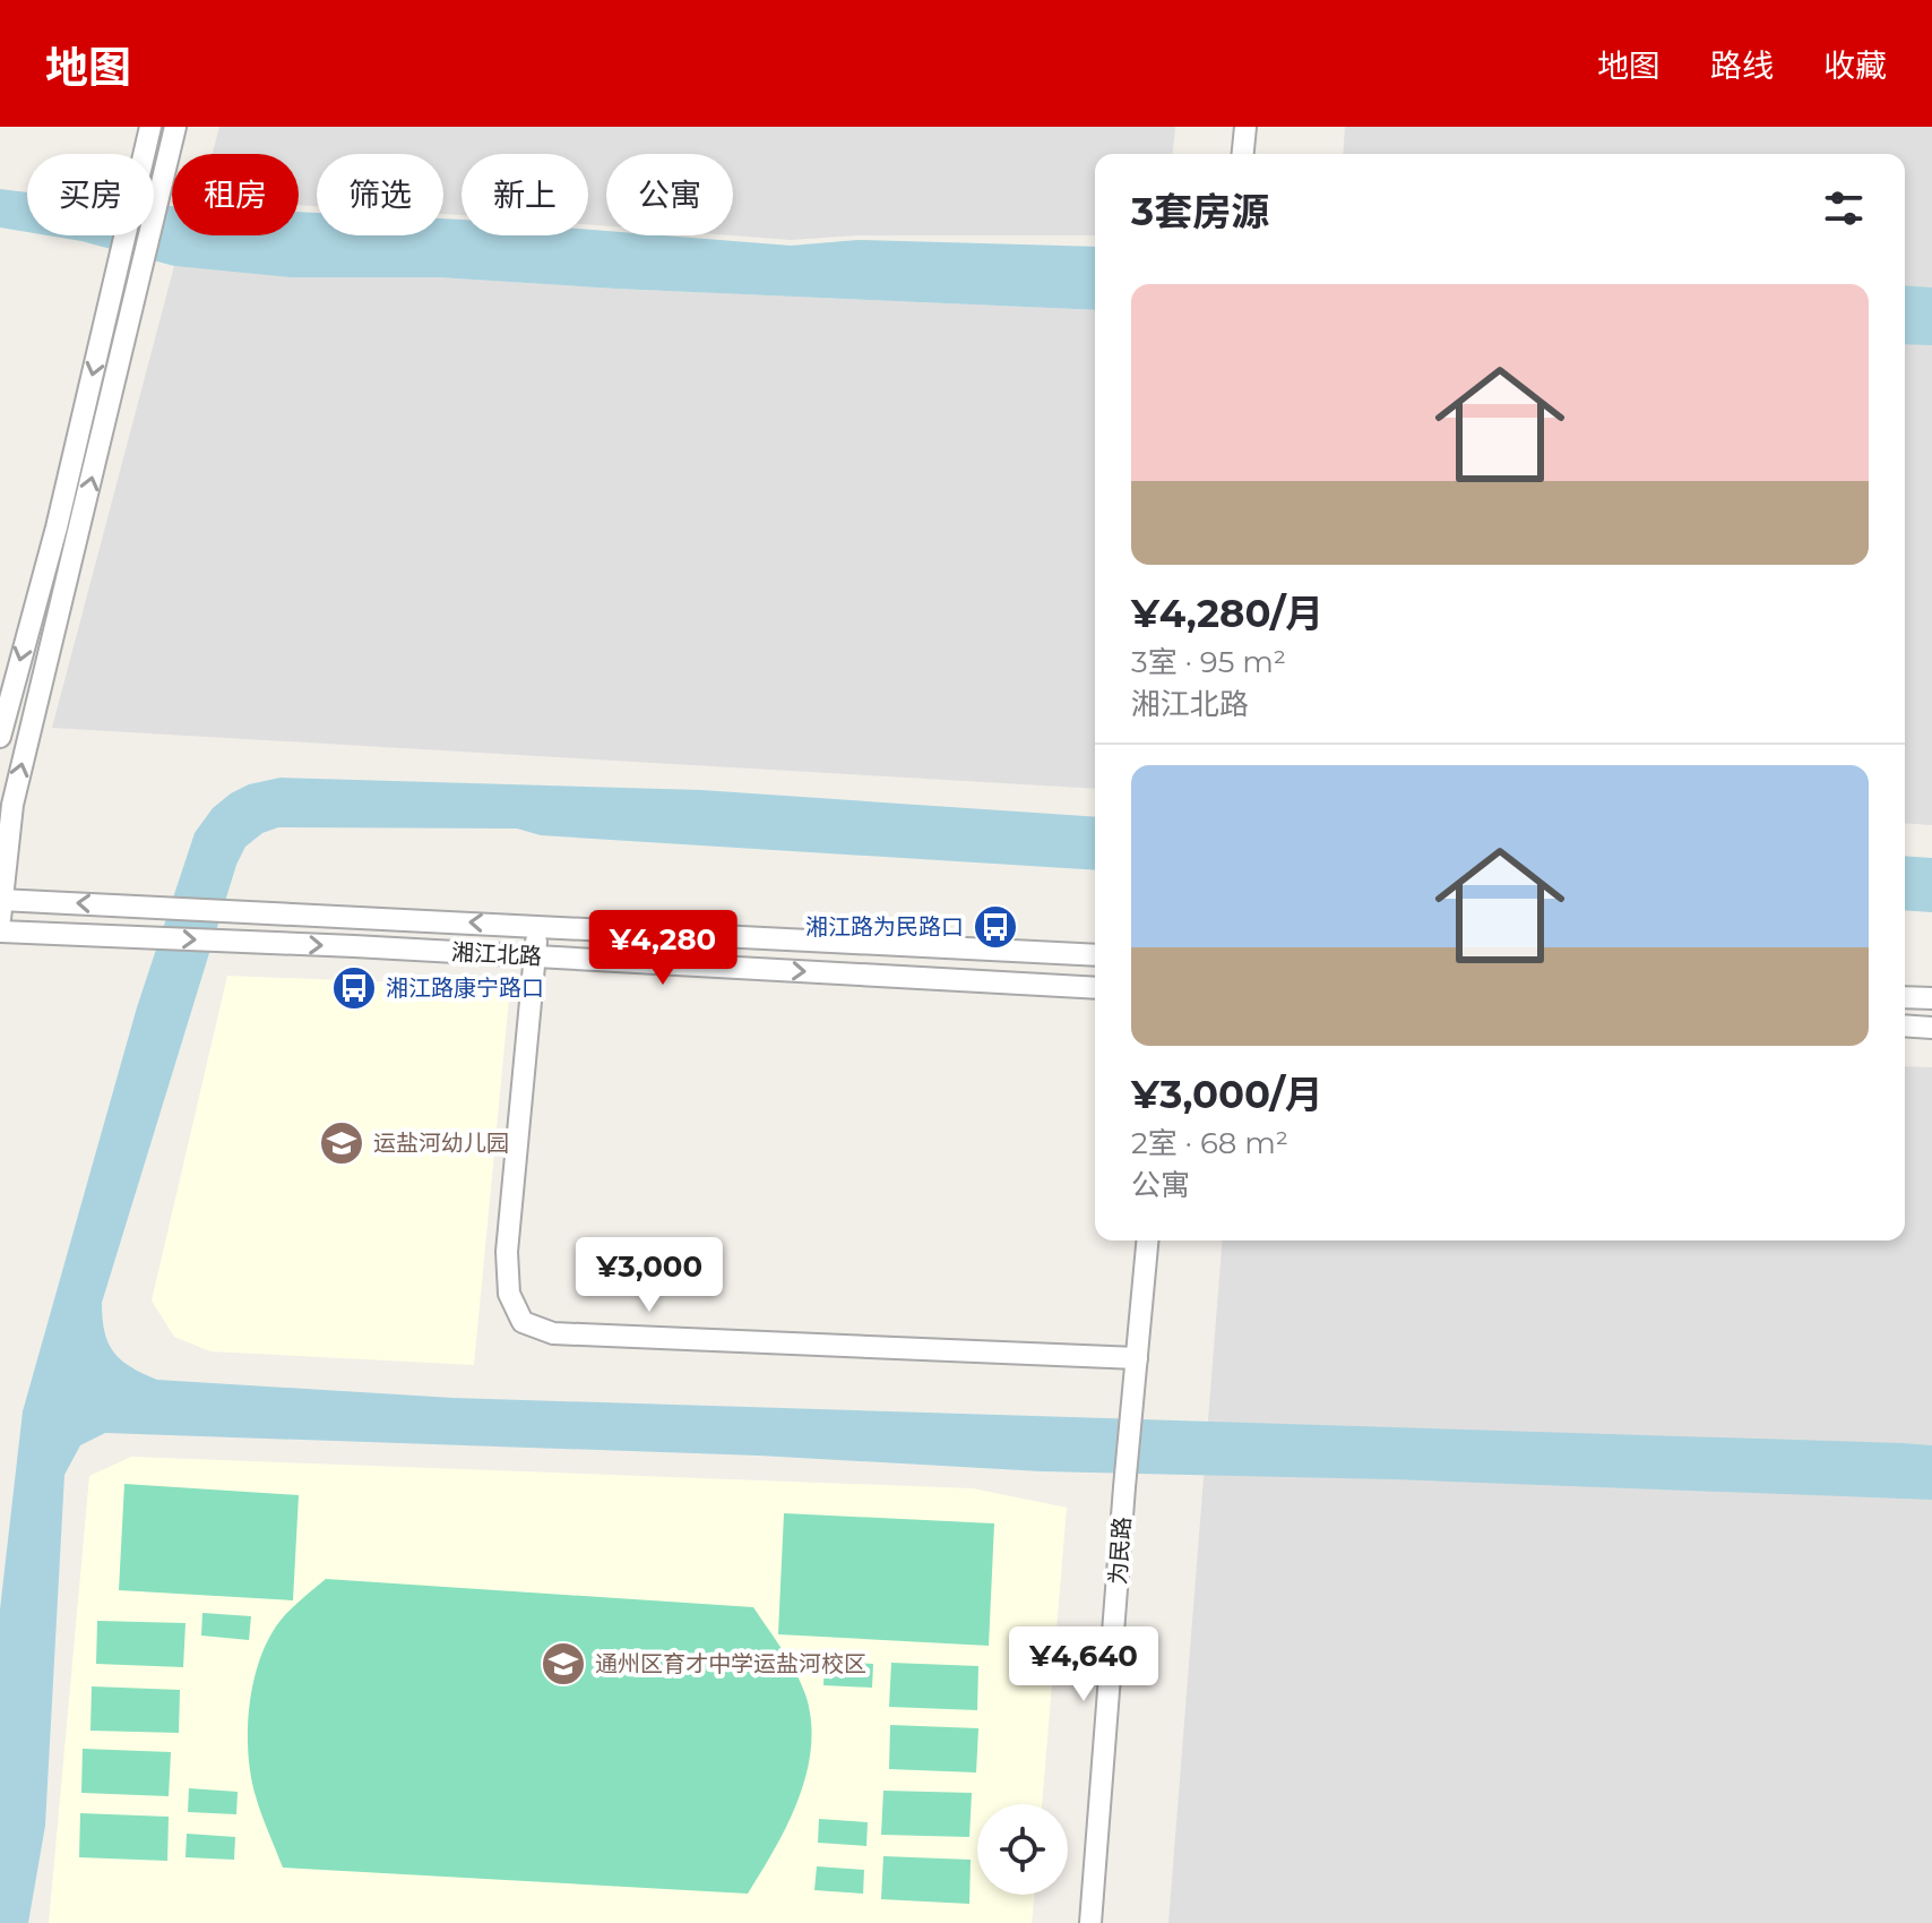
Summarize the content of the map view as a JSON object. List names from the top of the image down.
{
  "streets": {
    "street": ["湘江北路", "为民路"]
  },
  "places": {
    "bus stop": ["湘江路为民路口", "湘江路康宁路口"],
    "school or university": ["运盐河幼儿园", "通州区育才中学运盐河校区"]
  },
  "page": {
    "header": "地图",
    "nav": ["地图", "路线", "收藏"],
    "chip": [
      "买房",
      "租房",
      "筛选",
      "新上",
      "公寓"
    ],
    "heading": "3套房源",
    "list": [
      {
        "name": "¥4,280/月",
        "note": "3室 · 95 m² · 湘江北路"
      },
      {
        "name": "¥3,000/月",
        "note": "2室 · 68 m² · 公寓"
      }
    ],
    "price": ["¥4,280", "¥3,000", "¥4,640"]
  }
}
